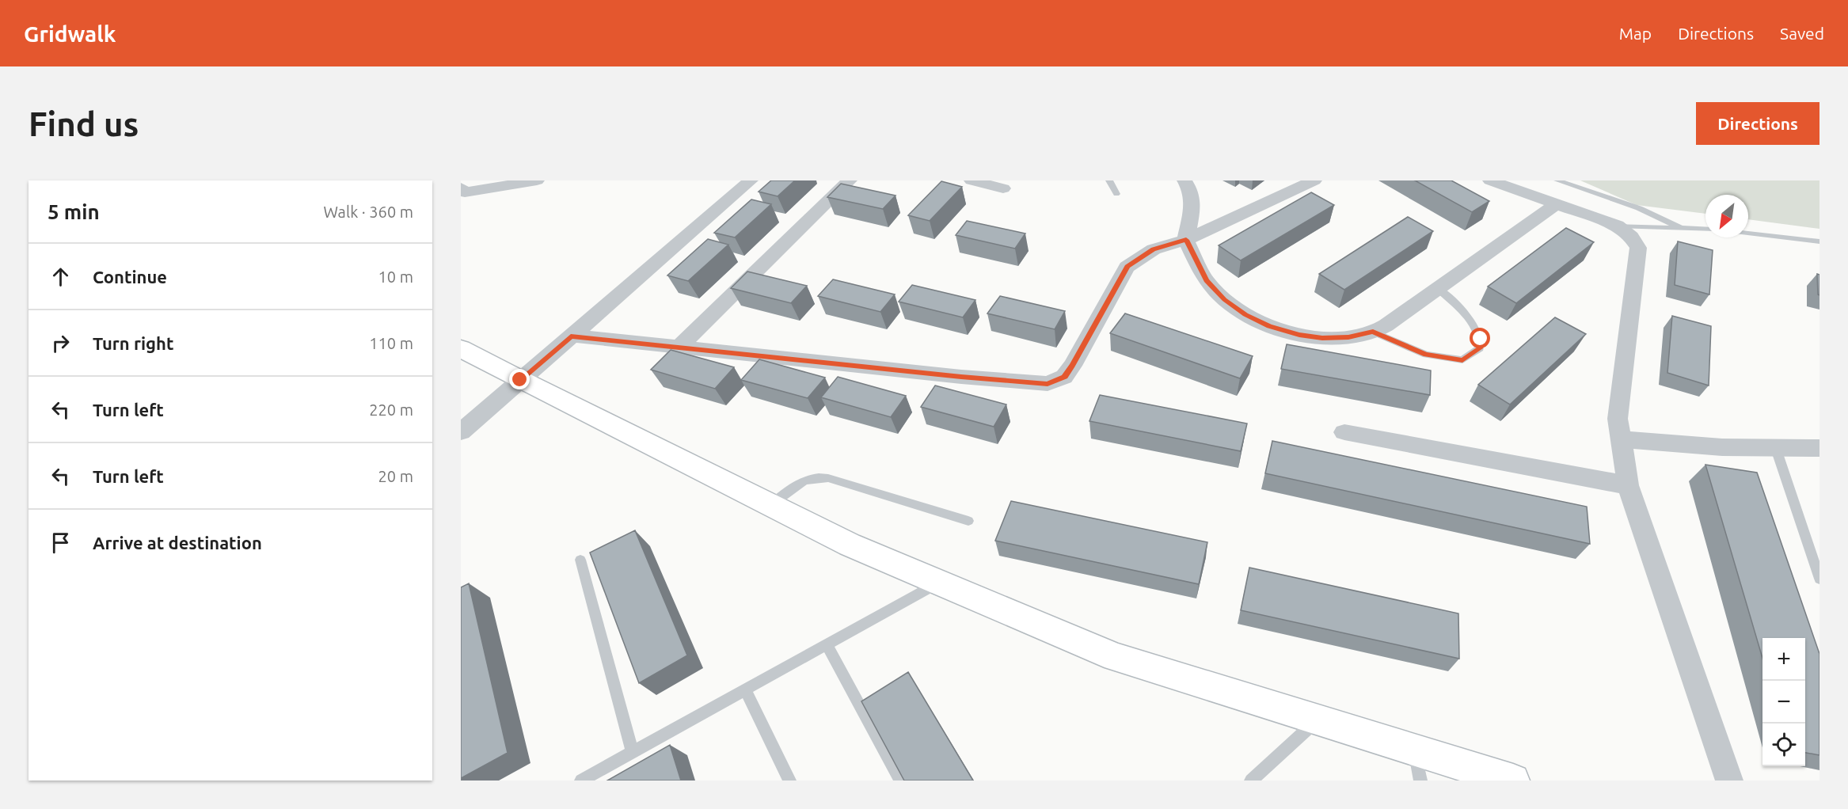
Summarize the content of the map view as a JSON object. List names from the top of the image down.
{
  "north": "bottom left",
  "page": {
    "header": "Gridwalk",
    "nav": ["Map", "Directions", "Saved"],
    "buttons": "Directions",
    "title": "Find us",
    "heading": ["5 min", "Walk · 360 m"],
    "list": [
      ["Continue", "10 m"],
      ["Turn right", "110 m"],
      ["Turn left", "220 m"],
      ["Turn left", "20 m"],
      "Arrive at destination"
    ],
    "map_buttons": ["+", "−"]
  }
}
